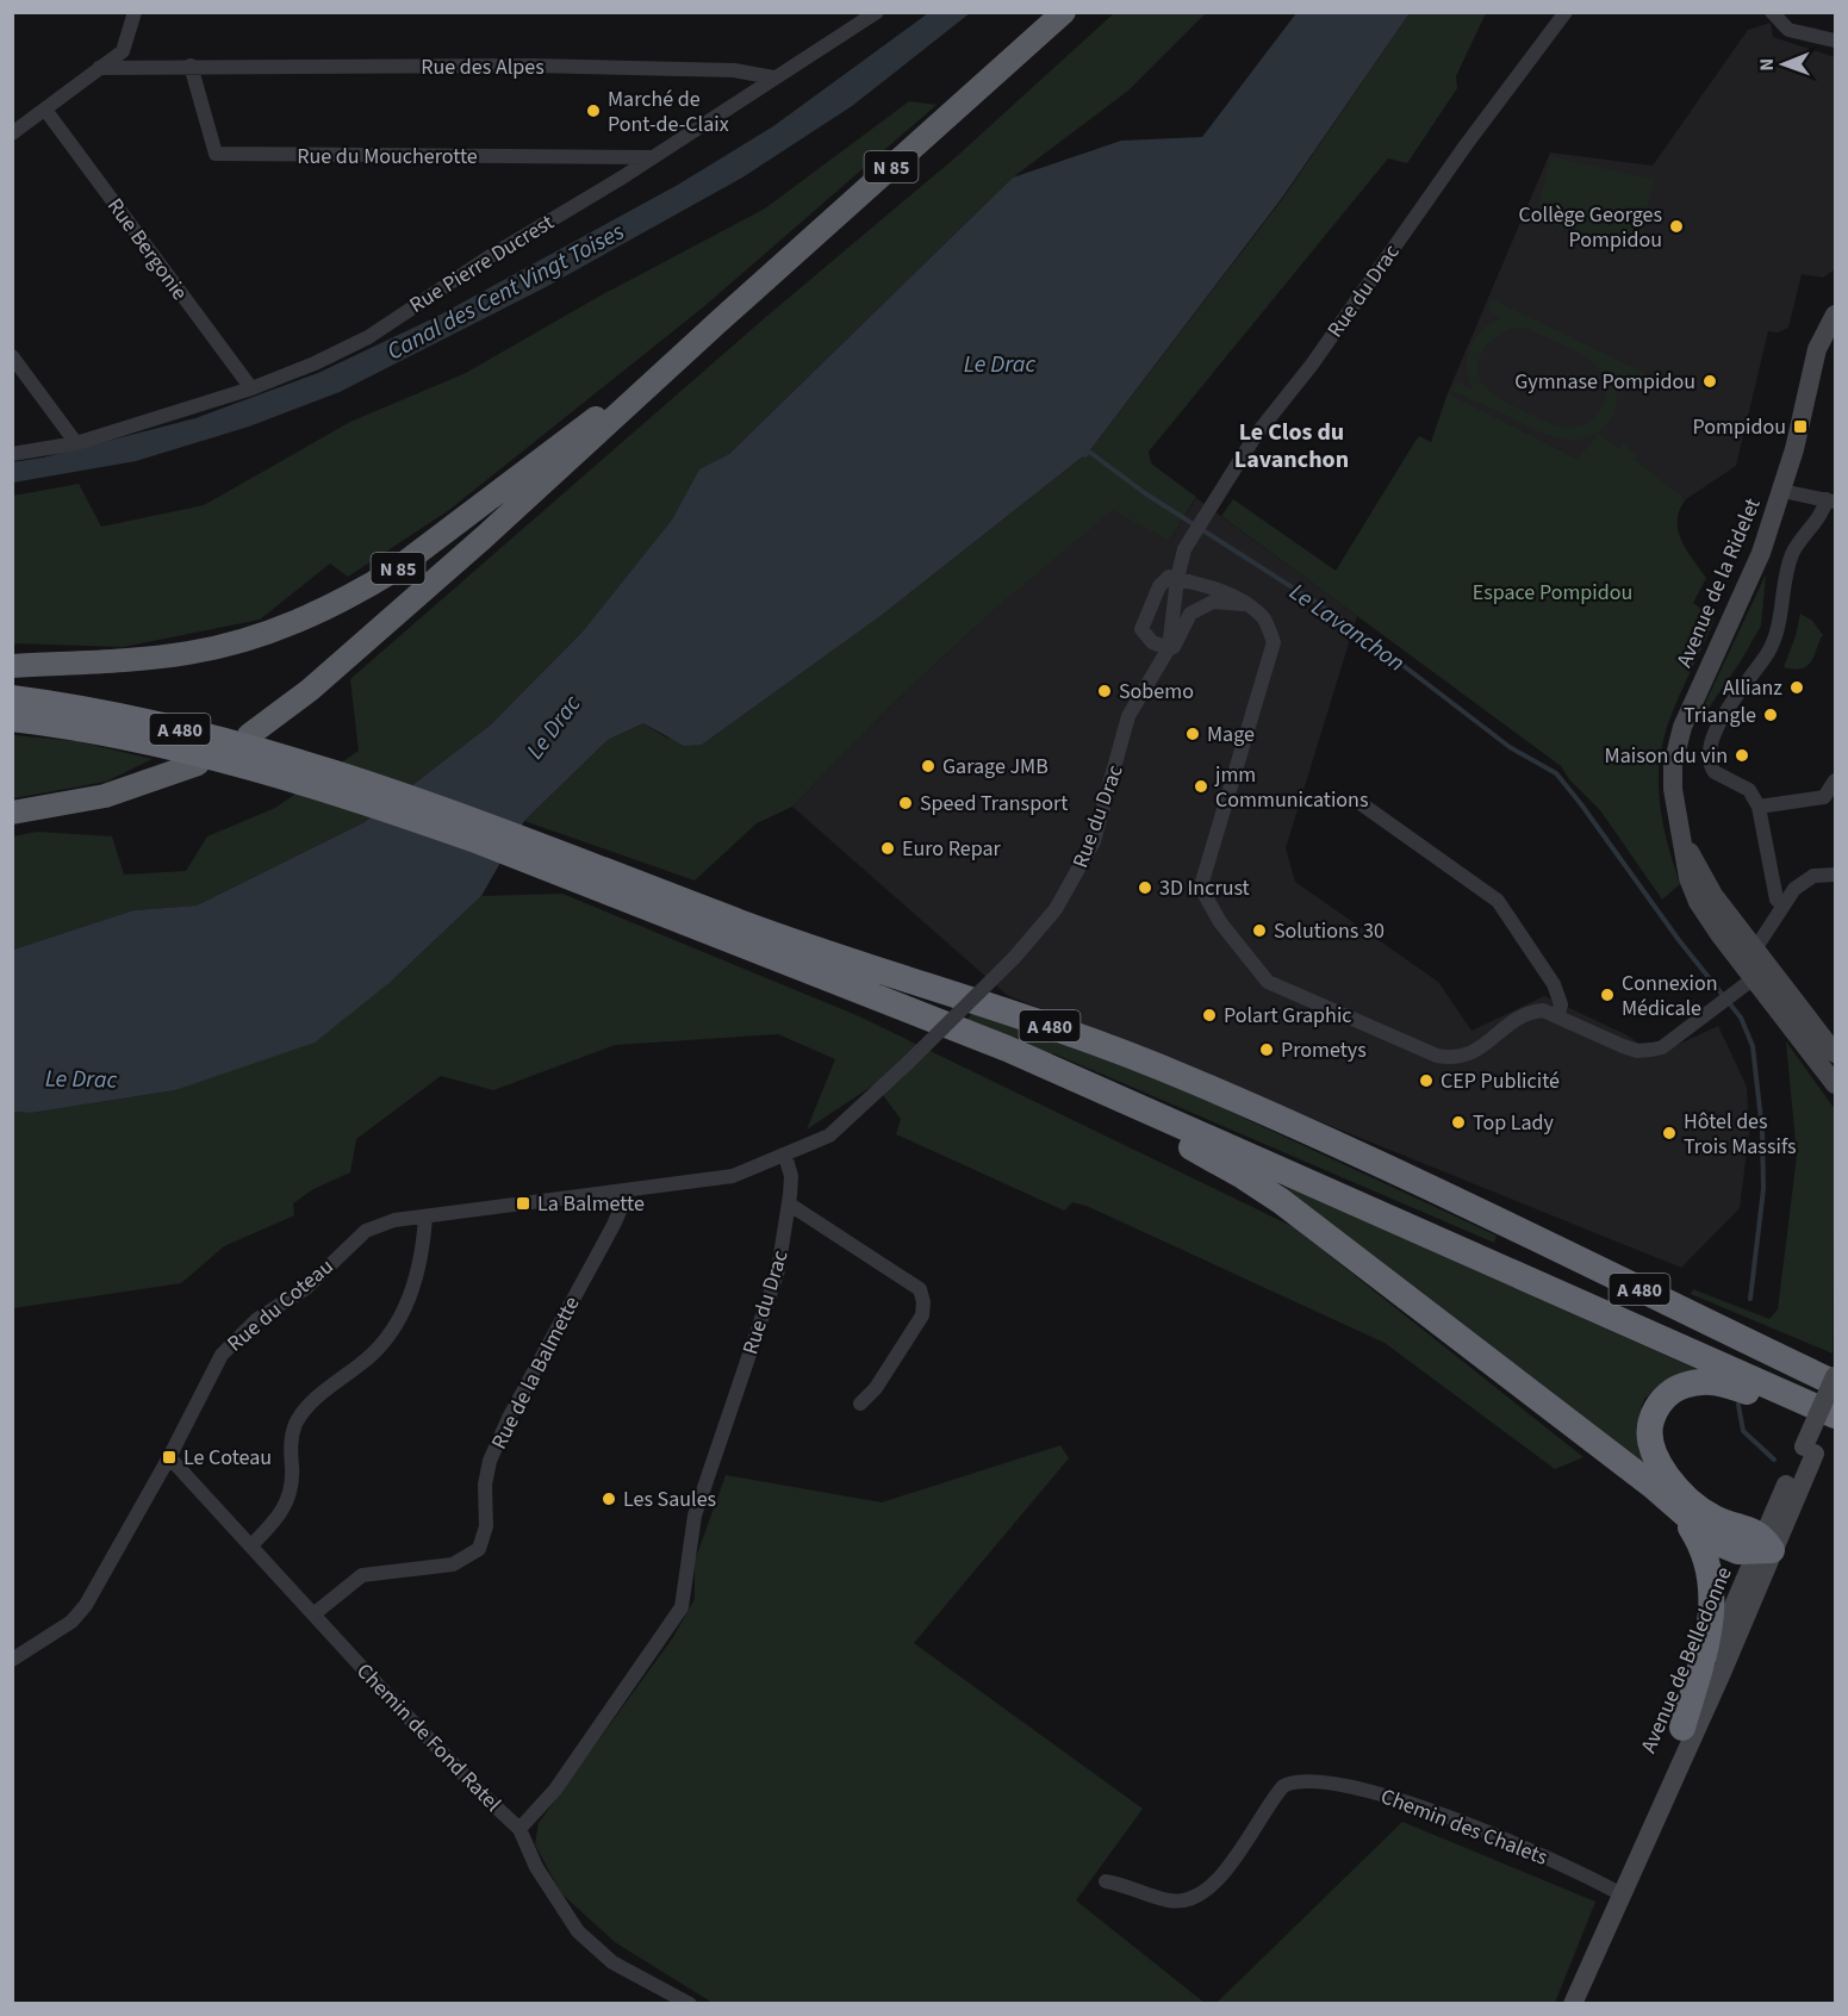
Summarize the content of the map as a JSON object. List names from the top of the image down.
{
  "streets": {
    "highway": ["N 85", "A 480"],
    "main road": ["Avenue de la Ridelet", "Avenue de Belledonne"],
    "street": [
      "Rue des Alpes",
      "Rue du Moucherotte",
      "Rue Bergonie",
      "Rue Pierre Ducrest",
      "Rue du Drac",
      "Rue du Coteau",
      "Rue de la Balmette",
      "Chemin de Fond Ratel",
      "Chemin des Chalets"
    ]
  },
  "crossings": [
    ["Rue des Alpes", "Rue du Moucherotte"],
    ["Rue des Alpes", "Rue Pierre Ducrest"],
    ["Rue du Moucherotte", "Rue Pierre Ducrest"],
    ["Rue Bergonie", "Rue Pierre Ducrest"],
    ["Rue du Drac", "Rue du Coteau"],
    ["Rue du Drac", "Chemin de Fond Ratel"],
    ["Rue du Coteau", "Rue de la Balmette"],
    ["Rue du Coteau", "Chemin de Fond Ratel"],
    ["Rue de la Balmette", "Chemin de Fond Ratel"],
    ["Avenue de Belledonne", "Chemin des Chalets"]
  ],
  "districts": ["Le Clos du Lavanchon"],
  "water": ["Canal des Cent Vingt Toises", "Le Drac", "Le Lavanchon"],
  "parks": ["Espace Pompidou"],
  "places": {
    "other": [
      "Marché de Pont-de-Claix",
      "Collège Georges Pompidou",
      "Gymnase Pompidou",
      "Allianz",
      "Sobemo",
      "Triangle",
      "Mage",
      "Maison du vin",
      "Garage JMB",
      "jmm Communications",
      "Speed Transport",
      "Euro Repar",
      "3D Incrust",
      "Solutions 30",
      "Connexion Médicale",
      "Polart Graphic",
      "Prometys",
      "CEP Publicité",
      "Top Lady",
      "Hôtel des Trois Massifs",
      "Les Saules"
    ],
    "transit": ["Pompidou", "La Balmette", "Le Coteau"]
  },
  "north": "left"
}
